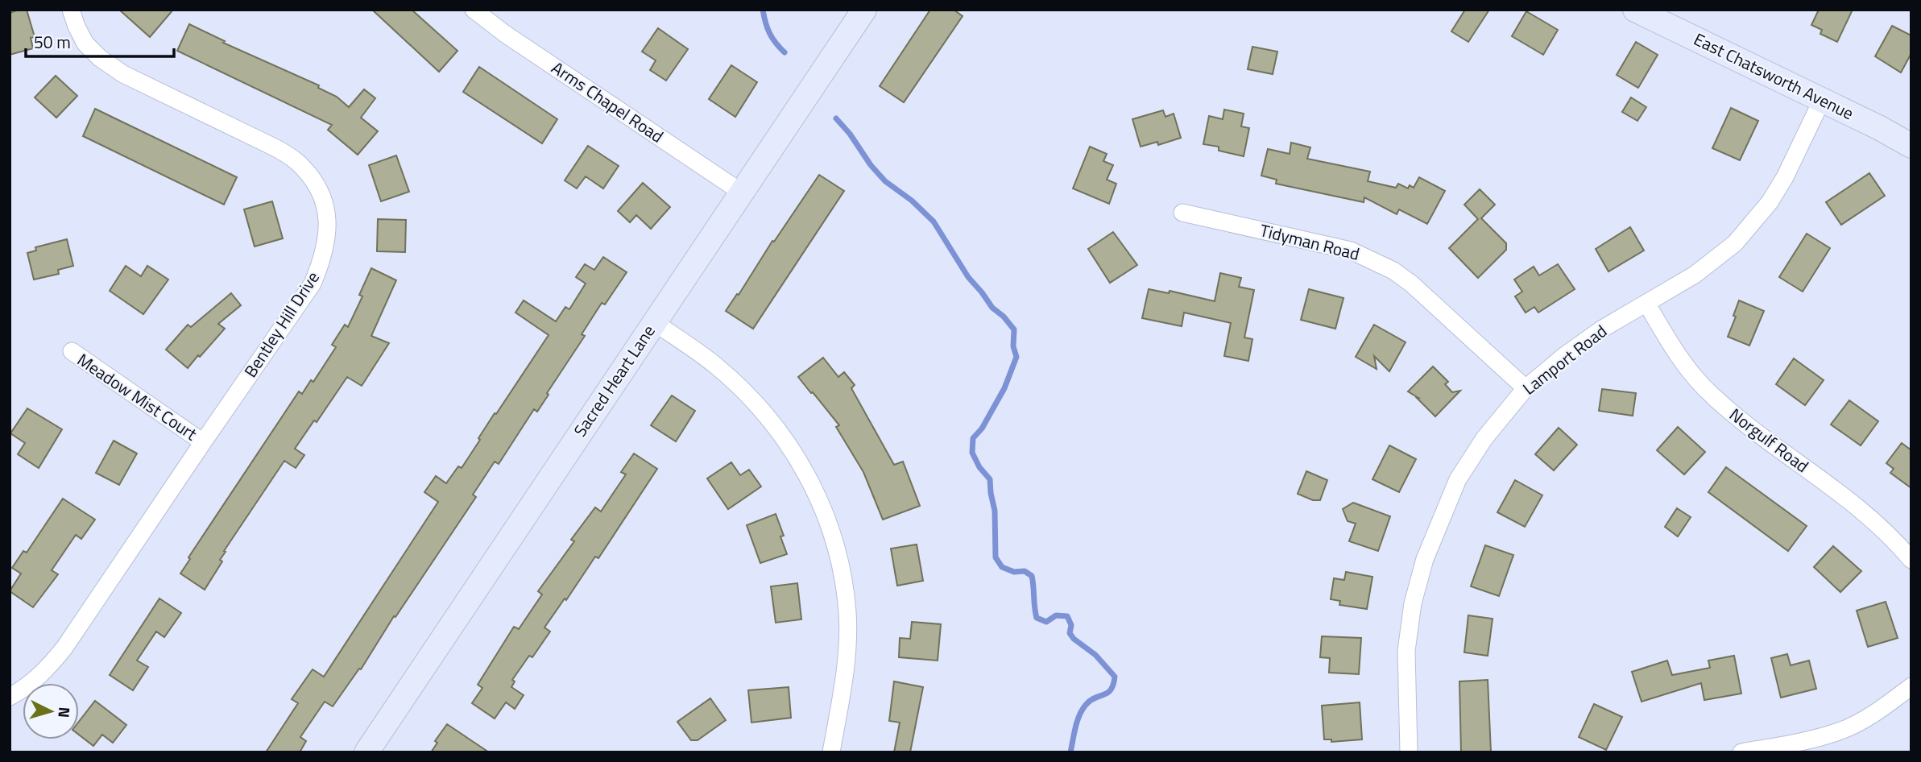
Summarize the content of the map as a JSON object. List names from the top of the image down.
{
  "streets": {
    "street": [
      "East Chatsworth Avenue",
      "Arms Chapel Road",
      "Tidyman Road",
      "Bentley Hill Drive",
      "Lamport Road",
      "Sacred Heart Lane",
      "Meadow Mist Court",
      "Norgulf Road"
    ]
  },
  "crossings": [
    ["East Chatsworth Avenue", "Lamport Road"],
    ["Arms Chapel Road", "Sacred Heart Lane"],
    ["Tidyman Road", "Lamport Road"],
    ["Bentley Hill Drive", "Meadow Mist Court"],
    ["Lamport Road", "Norgulf Road"]
  ],
  "scale_bar": "50 m",
  "north": "right"
}
